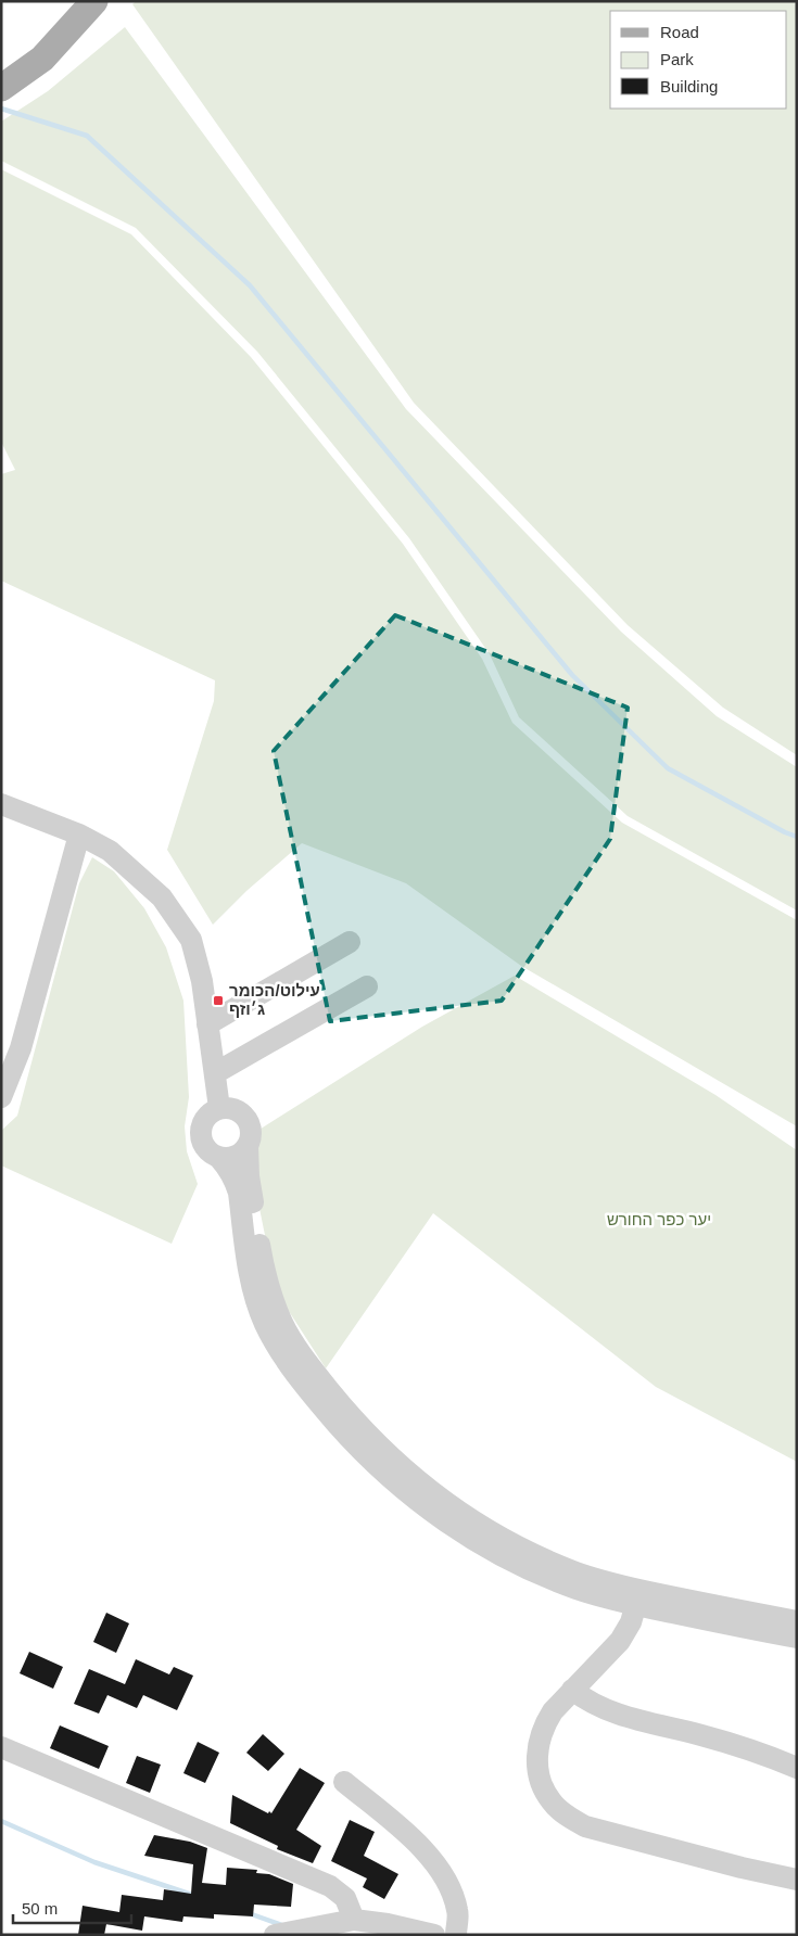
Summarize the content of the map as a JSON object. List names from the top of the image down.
{
  "parks": ["יער כפר החורש"],
  "places": {
    "transit": ["עילוט/הכומר ג׳וזף"]
  },
  "legend": ["Road", "Park", "Building"],
  "scale_bar": "50 m"
}
